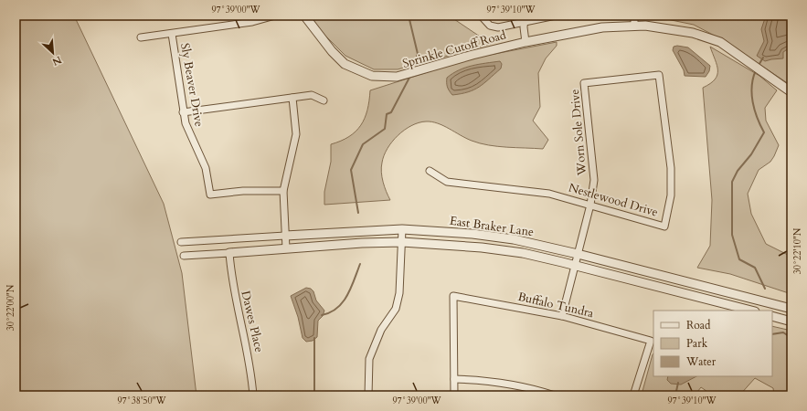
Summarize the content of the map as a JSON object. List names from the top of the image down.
{
  "streets": {
    "street": [
      "Sprinkle Cutoff Road",
      "Sly Beaver Drive",
      "Worn Sole Drive",
      "Nestlewood Drive",
      "East Braker Lane",
      "Buffalo Tundra",
      "Dawes Place"
    ]
  },
  "crossings": [
    ["Worn Sole Drive", "Nestlewood Drive"],
    ["Worn Sole Drive", "East Braker Lane"],
    ["Worn Sole Drive", "Buffalo Tundra"],
    ["East Braker Lane", "Dawes Place"]
  ],
  "legend": ["Road", "Park", "Water"],
  "north": "bottom right",
  "coordinates": [
    "97°39'00\"W",
    "97°39'10\"W",
    "30°22'10\"N",
    "30°22'00\"N",
    "97°38'50\"W"
  ]
}
